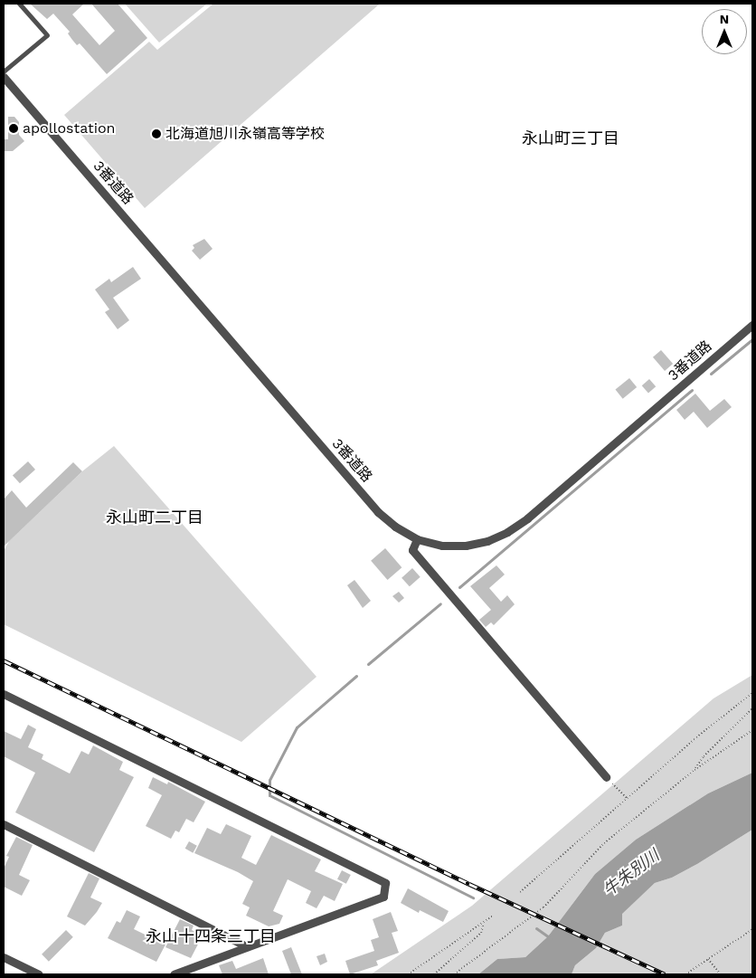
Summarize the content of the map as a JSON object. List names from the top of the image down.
{
  "streets": {
    "street": ["3番道路"]
  },
  "districts": ["永山町三丁目", "永山町二丁目", "永山十四条三丁目"],
  "water": ["牛朱別川"],
  "places": ["apollostation", "北海道旭川永嶺高等学校"],
  "north": "top"
}
